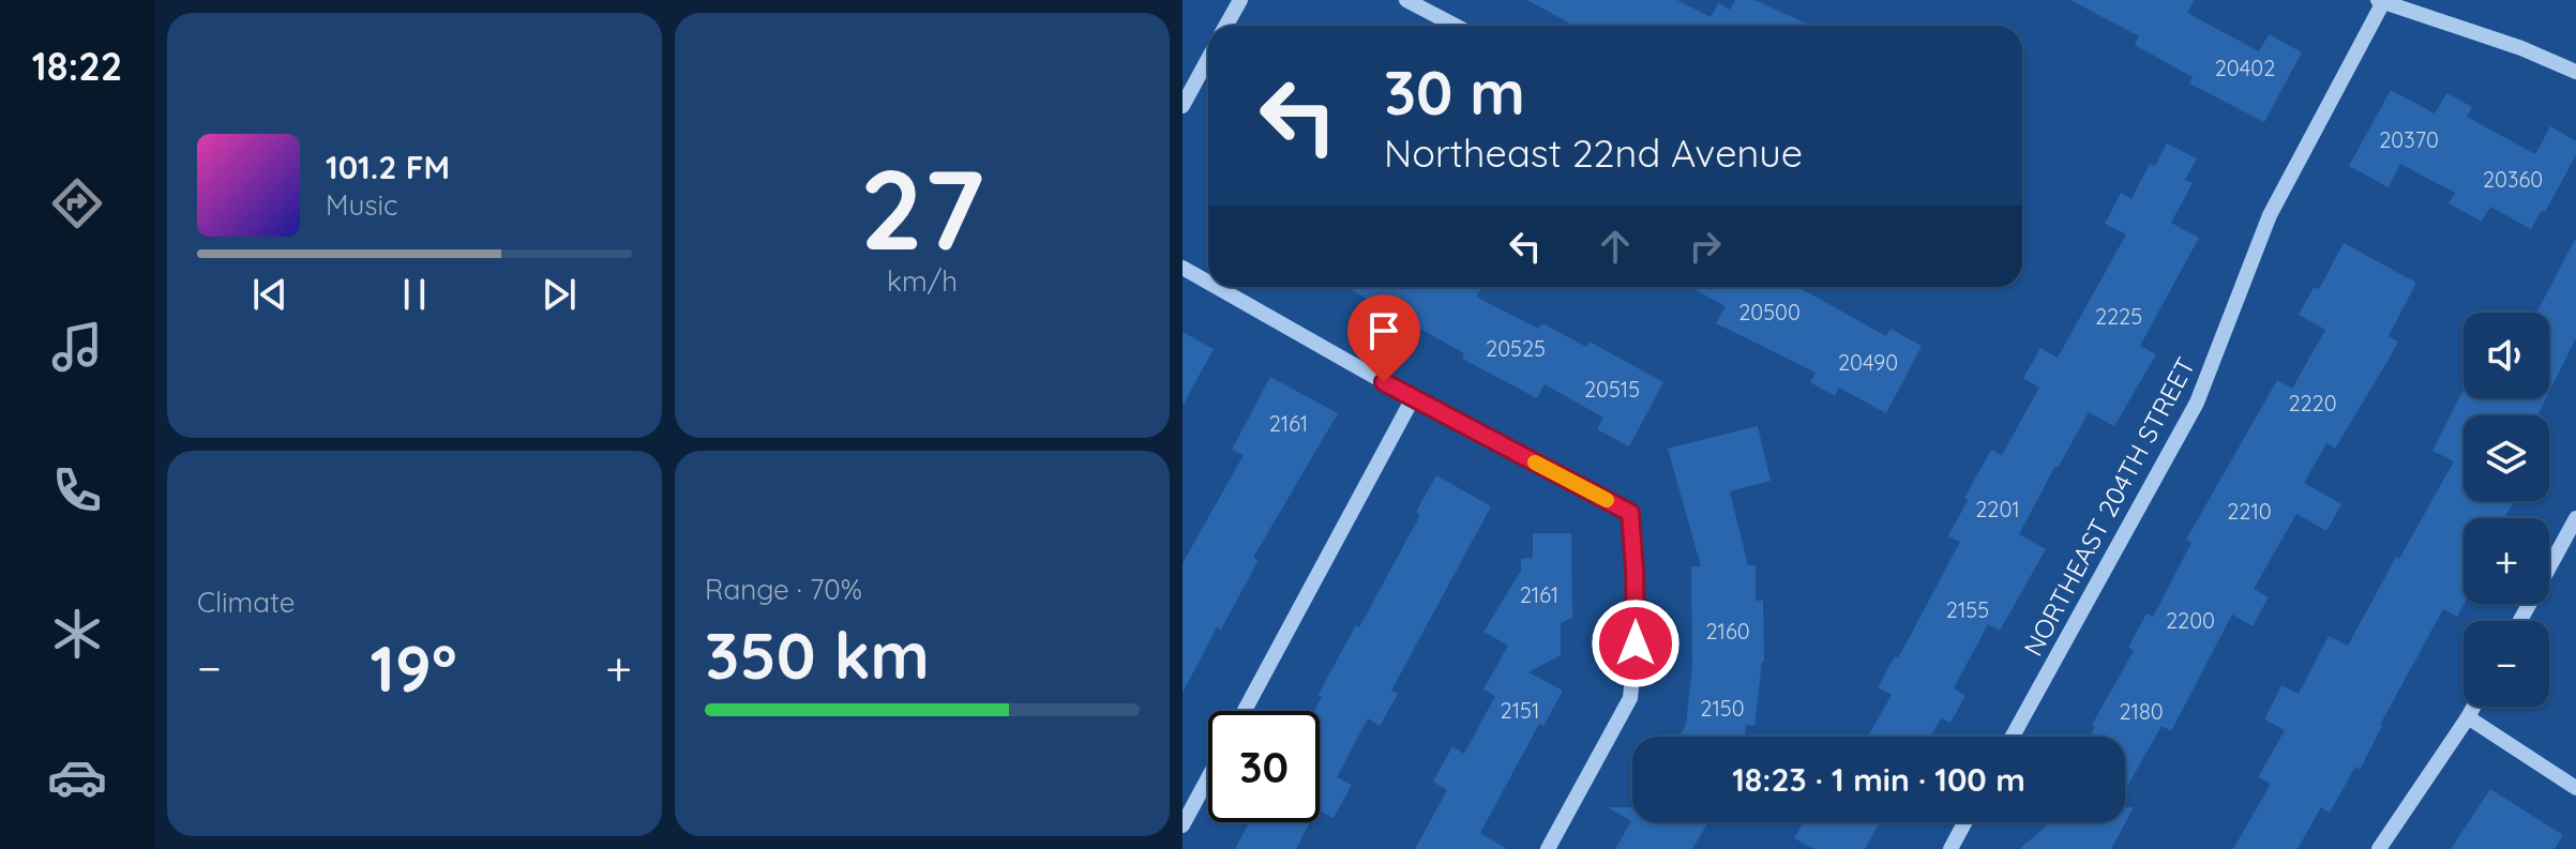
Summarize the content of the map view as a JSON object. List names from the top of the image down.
{
  "streets": {
    "street": ["NORTHEAST 204TH STREET"]
  },
  "house_numbers": [
    "20402",
    "20370",
    "20360",
    "20500",
    "2225",
    "20525",
    "20490",
    "20515",
    "2220",
    "2161",
    "2201",
    "2210",
    "2161",
    "2155",
    "2200",
    "2160",
    "2150",
    "2151",
    "2180"
  ],
  "page": {
    "tabs": "18:22",
    "tile": [
      ["27", "km/h"],
      "Climate",
      ["Range · 70%", "350 km"]
    ],
    "turn": ["30 m", "Northeast 22nd Avenue"],
    "song": ["101.2 FM", "Music"],
    "map_buttons": ["+", "−"],
    "heat": ["−", "19°", "+"],
    "limit": "30",
    "trip": "18:23 · 1 min · 100 m"
  }
}
